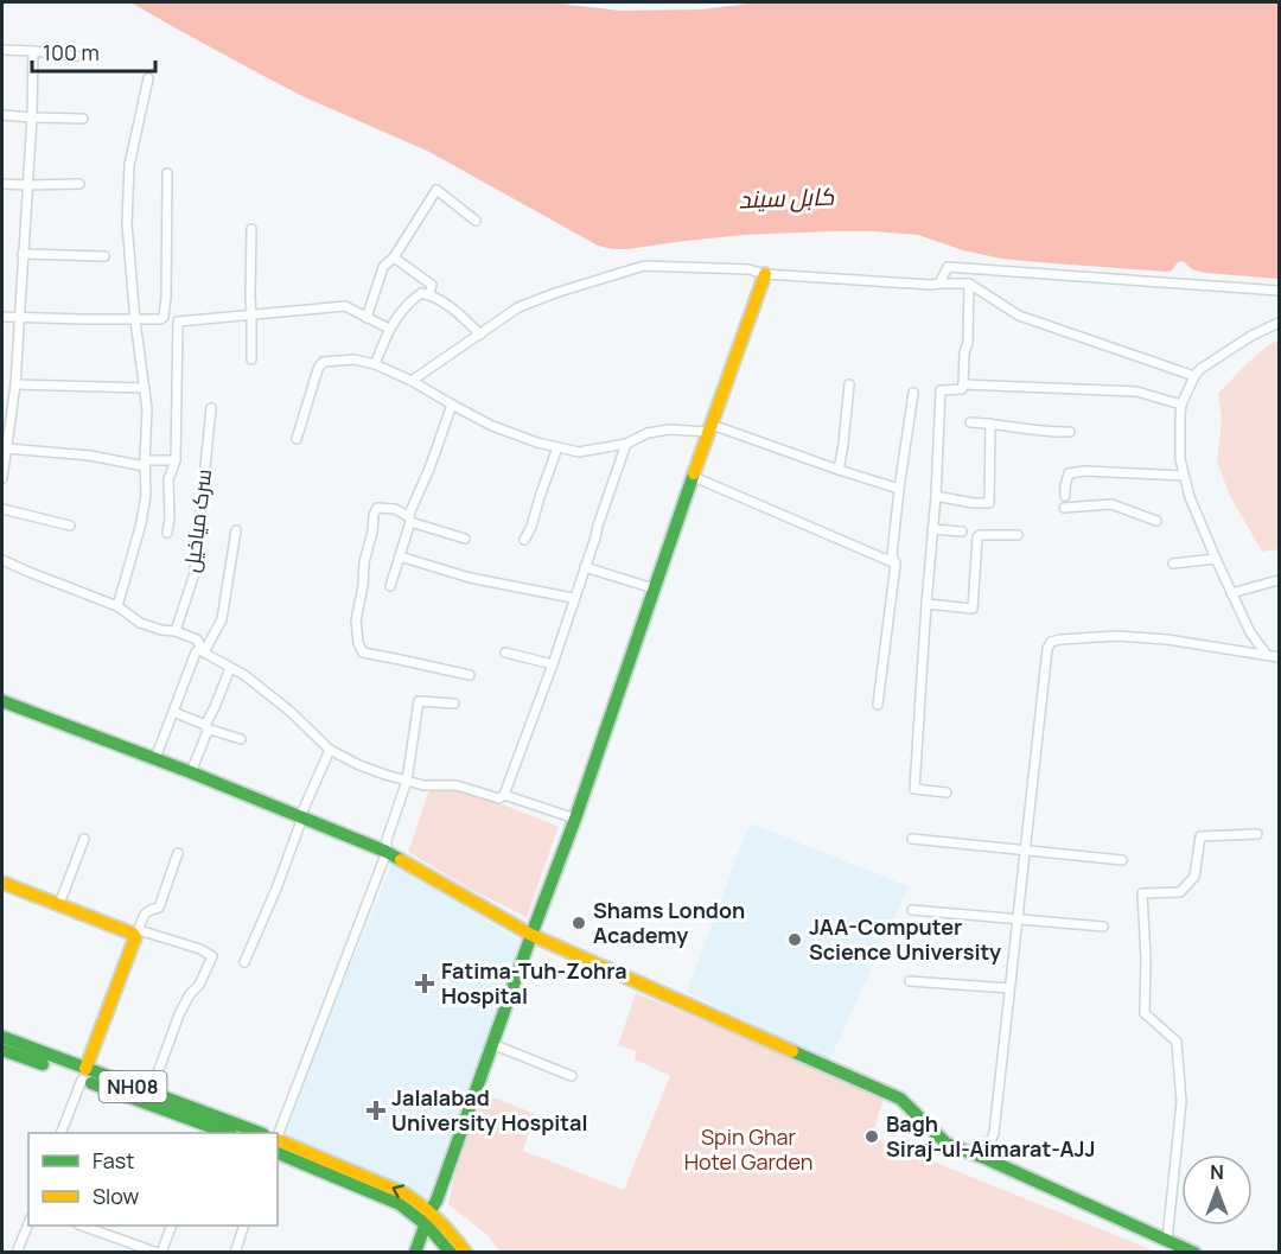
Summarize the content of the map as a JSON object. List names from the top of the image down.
{
  "streets": {
    "main road": ["NH08"],
    "street": ["سرک میاخیل"]
  },
  "water": ["کابل سيند"],
  "parks": ["Spin Ghar Hotel Garden"],
  "places": {
    "other": ["Shams London Academy", "JAA-Computer Science University", "Bagh Siraj-ul-Aimarat-AJJ"],
    "health": ["Fatima-Tuh-Zohra Hospital", "Jalalabad University Hospital"]
  },
  "legend": ["Fast", "Slow"],
  "scale_bar": "100 m",
  "north": "top"
}
